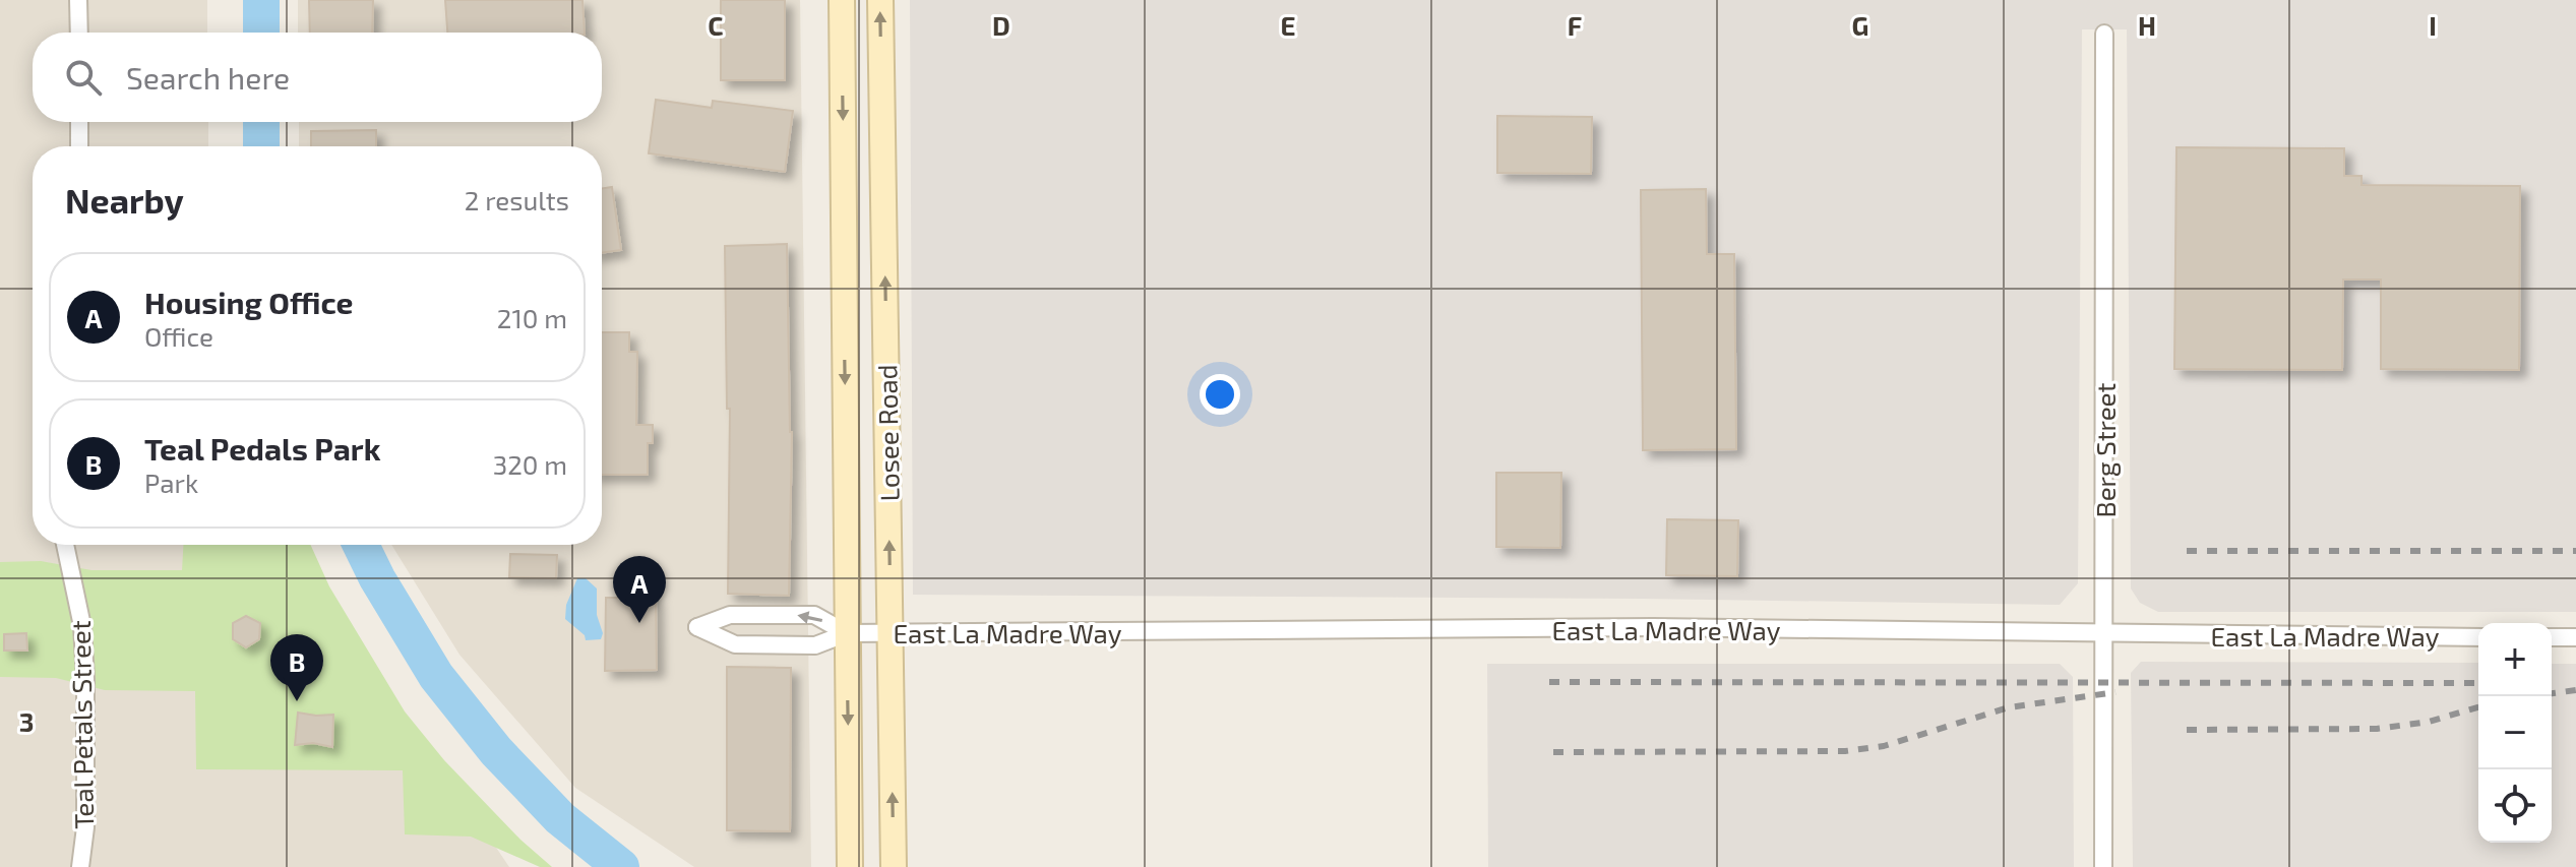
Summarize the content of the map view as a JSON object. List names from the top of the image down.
{
  "streets": {
    "main road": ["Losee Road"],
    "street": ["Berg Street", "East La Madre Way", "Teal Petals Street"]
  },
  "crossings": [
    ["Losee Road", "East La Madre Way"],
    ["Berg Street", "East La Madre Way"]
  ],
  "page": {
    "search": "Search here",
    "heading": ["Nearby", "2 results"],
    "list": [
      {
        "mark": "A",
        "name": "Housing Office",
        "note": "Office",
        "value": "210 m"
      },
      {
        "mark": "B",
        "name": "Teal Pedals Park",
        "note": "Park",
        "value": "320 m"
      }
    ],
    "pins": ["A", "B"],
    "map_buttons": ["+", "−"]
  },
  "grid": {
    "columns": [
      "C",
      "D",
      "E",
      "F",
      "G",
      "H",
      "I"
    ],
    "rows": ["3"]
  }
}
